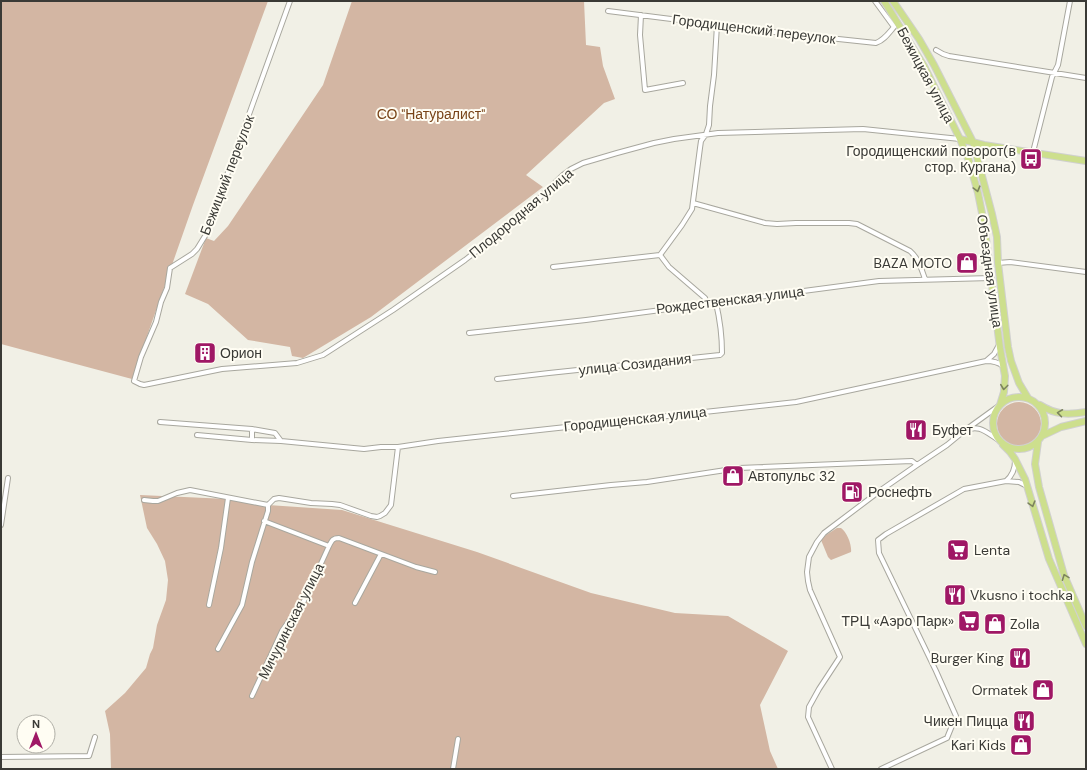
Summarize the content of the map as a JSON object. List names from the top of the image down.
{
  "streets": {
    "main road": ["Бежицкая улица", "Объездная улица"],
    "street": [
      "Городищенский переулок",
      "Бежицкий переулок",
      "Плодородная улица",
      "Рождественская улица",
      "улица Созидания",
      "Городищенская улица",
      "Мичуринская улица"
    ]
  },
  "crossings": [
    ["Бежицкая улица", "Плодородная улица"],
    ["Бежицкая улица", "Объездная улица"],
    ["Бежицкий переулок", "Плодородная улица"],
    ["Плодородная улица", "Объездная улица"],
    ["Объездная улица", "Рождественская улица"],
    ["Рождественская улица", "улица Созидания"]
  ],
  "parks": ["СО \"Натуралист\""],
  "places": {
    "bus stop": ["Городищенский поворот(в стор. Кургана)"],
    "shop": [
      "BAZA MOTO",
      "Автопульс 32",
      "Zolla",
      "Ormatek",
      "Kari Kids"
    ],
    "building": ["Орион"],
    "restaurant": [
      "Буфет",
      "Vkusno i tochka",
      "Burger King",
      "Чикен Пицца"
    ],
    "fuel station": ["Роснефть"],
    "supermarket": ["Lenta", "ТРЦ «Аэро Парк»"]
  },
  "north": "top"
}
